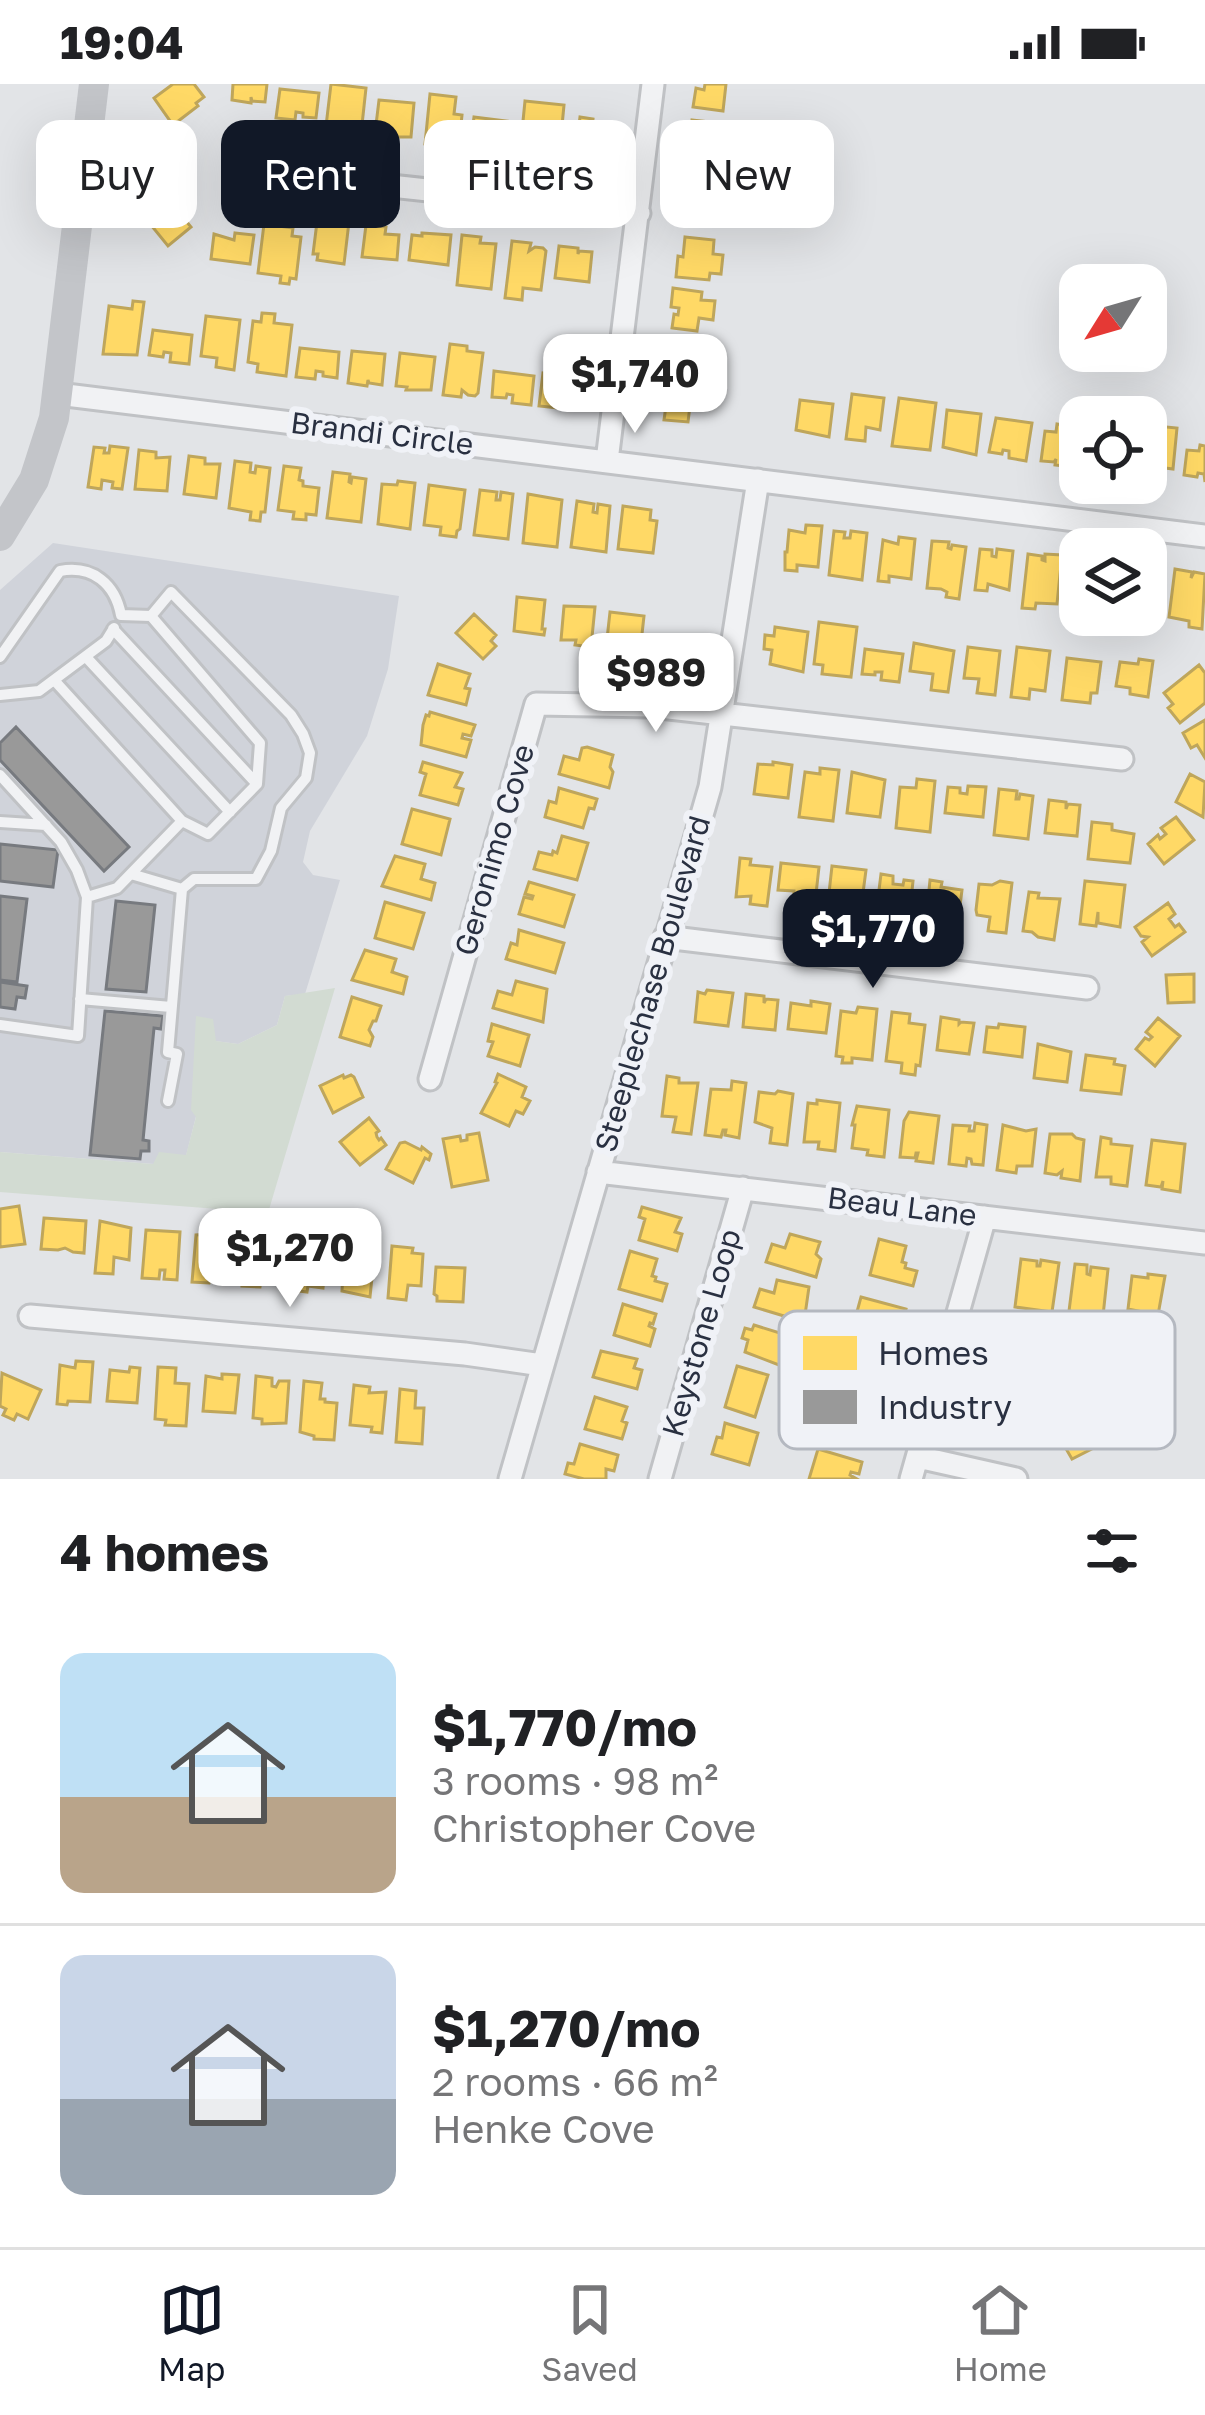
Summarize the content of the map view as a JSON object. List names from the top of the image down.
{
  "streets": {
    "street": [
      "Brandi Circle",
      "Geronimo Cove",
      "Steeplechase Boulevard",
      "Beau Lane",
      "Keystone Loop"
    ]
  },
  "crossings": [
    ["Brandi Circle", "Steeplechase Boulevard"],
    ["Geronimo Cove", "Steeplechase Boulevard"],
    ["Steeplechase Boulevard", "Beau Lane"],
    ["Beau Lane", "Keystone Loop"]
  ],
  "legend": ["Homes", "Industry"],
  "north": "bottom left",
  "page": {
    "status": "19:04",
    "chip": [
      "Buy",
      "Rent",
      "Filters",
      "New"
    ],
    "price": [
      "$1,740",
      "$989",
      "$1,770",
      "$1,270"
    ],
    "heading": "4 homes",
    "list": [
      {
        "name": "$1,770/mo",
        "note": "3 rooms · 98 m² · Christopher Cove"
      },
      {
        "name": "$1,270/mo",
        "note": "2 rooms · 66 m² · Henke Cove"
      }
    ],
    "tabs": ["Map", "Saved", "Home"]
  }
}
